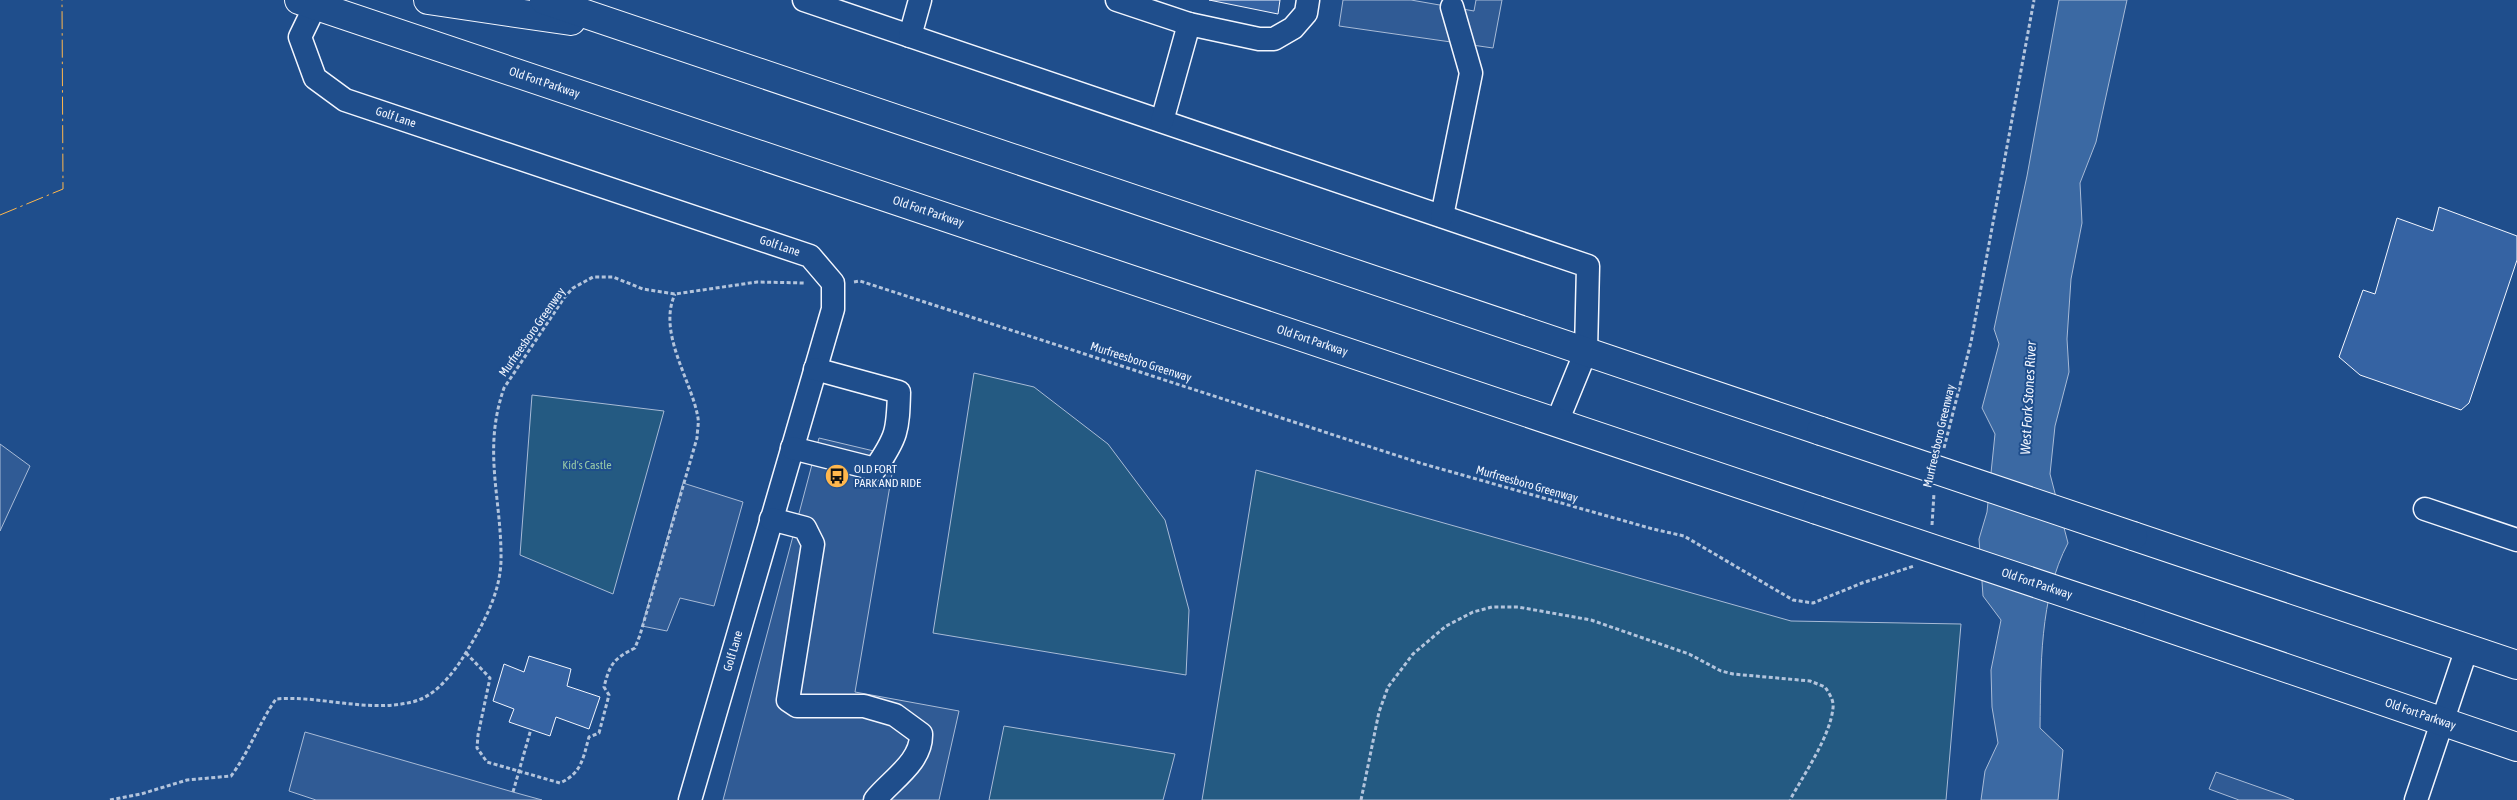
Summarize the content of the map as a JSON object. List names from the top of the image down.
{
  "streets": {
    "main road": ["Old Fort Parkway"],
    "street": ["Golf Lane"],
    "path": ["Murfreesboro Greenway"]
  },
  "crossings": [
    ["Old Fort Parkway", "Golf Lane"],
    ["Golf Lane", "Murfreesboro Greenway"]
  ],
  "water": ["West Fork Stones River"],
  "parks": ["Kid's Castle"],
  "places": {
    "bus stop": ["OLD FORT PARK AND RIDE"]
  }
}
